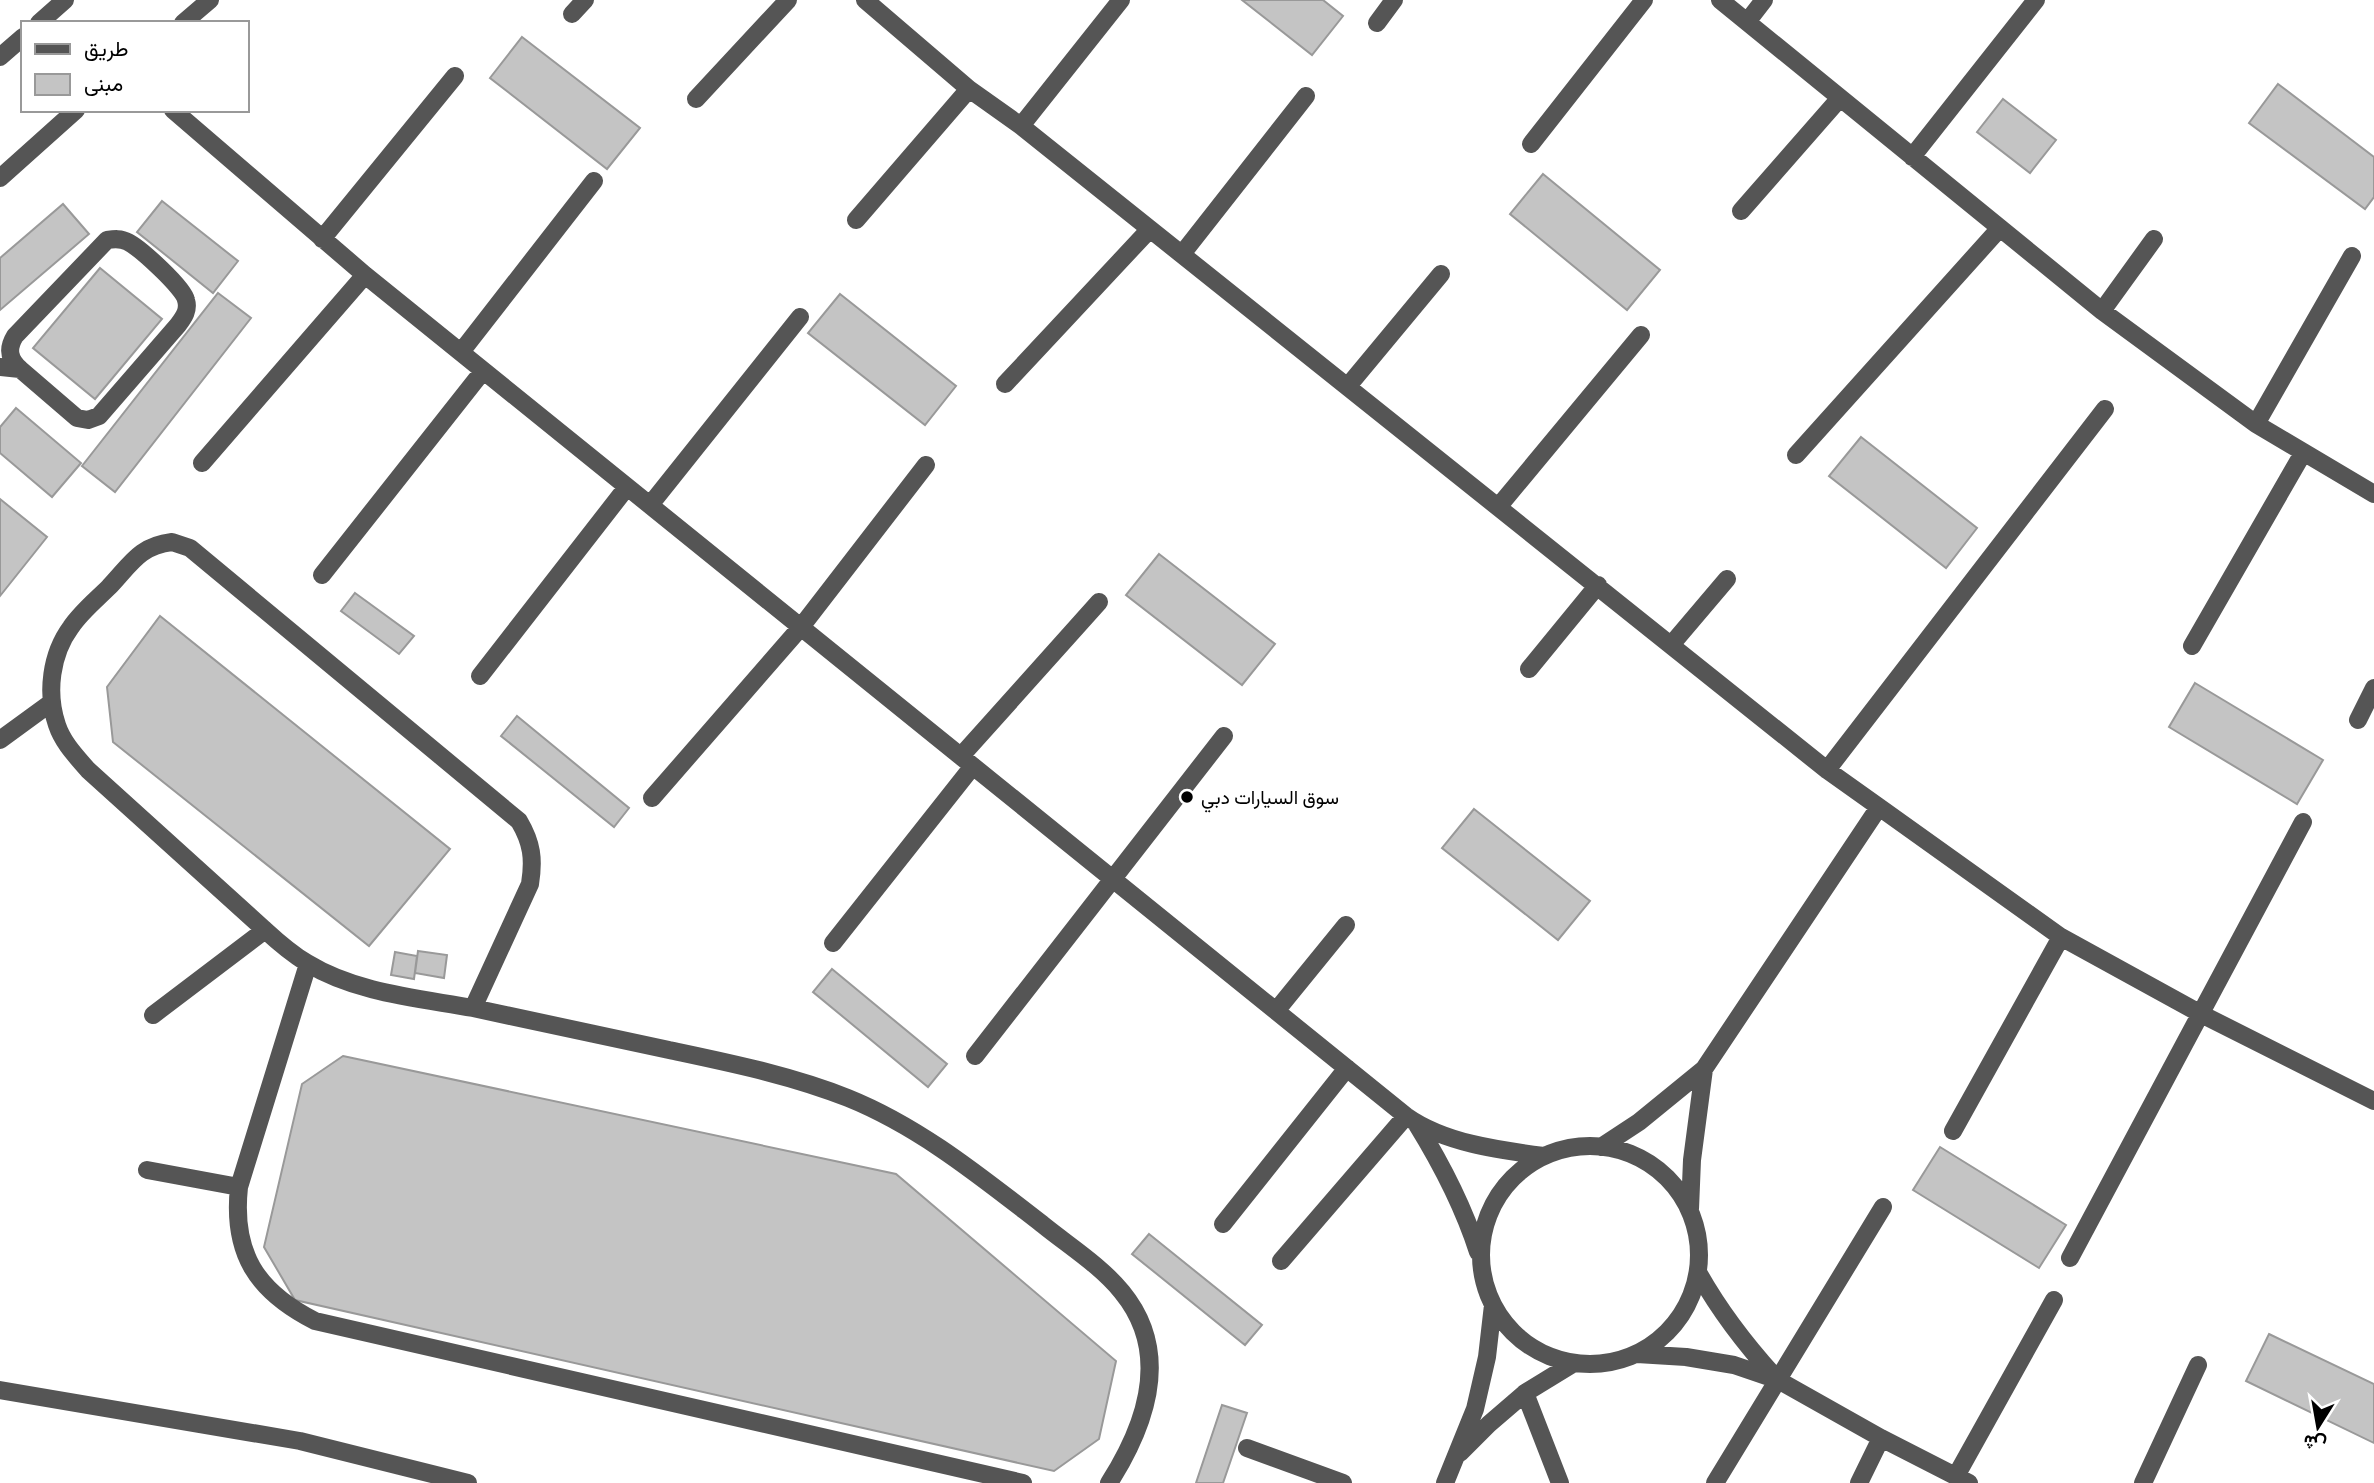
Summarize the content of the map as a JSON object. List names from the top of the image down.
{
  "places": ["سوق السيارات دبي"],
  "legend": ["طريق", "مبنى"],
  "north": "bottom"
}
